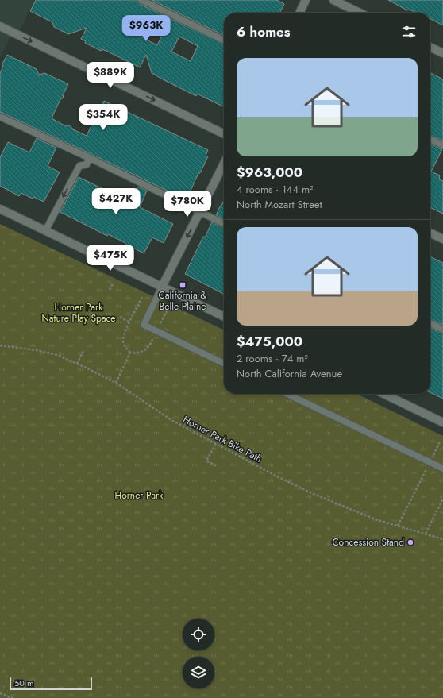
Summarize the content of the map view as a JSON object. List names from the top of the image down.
{
  "streets": {
    "path": ["Horner Park Bike Path"]
  },
  "parks": ["Horner Park Nature Play Space", "Horner Park"],
  "places": {
    "transit": ["California & Belle Plaine"],
    "other": ["Concession Stand"]
  },
  "scale_bar": "50 m",
  "page": {
    "heading": "6 homes",
    "price": [
      "$963K",
      "$889K",
      "$354K",
      "$427K",
      "$780K",
      "$475K"
    ],
    "list": [
      {
        "name": "$963,000",
        "note": "4 rooms · 144 m² · North Mozart Street"
      },
      {
        "name": "$475,000",
        "note": "2 rooms · 74 m² · North California Avenue"
      }
    ],
    "scale": "50 m"
  }
}
